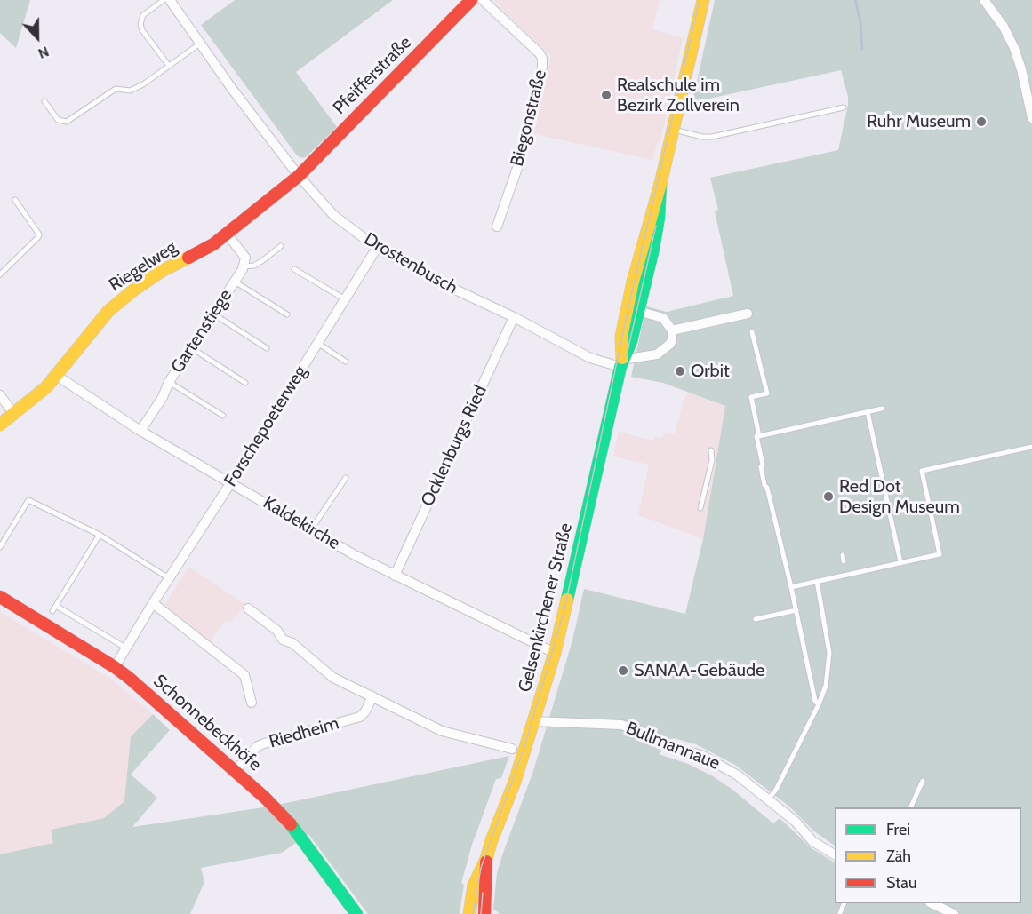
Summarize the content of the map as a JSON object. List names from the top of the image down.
{
  "streets": {
    "main road": [
      "Pfeifferstraße",
      "Riegelweg",
      "Gelsenkirchener Straße",
      "Schonnebeckhöfe"
    ],
    "street": [
      "Biegonstraße",
      "Drostenbusch",
      "Gartenstiege",
      "Forschepoeterweg",
      "Ocklenburgs Ried",
      "Kaldekirche",
      "Riedheim",
      "Bullmannaue"
    ]
  },
  "crossings": [
    ["Pfeifferstraße", "Biegonstraße"],
    ["Pfeifferstraße", "Drostenbusch"],
    ["Pfeifferstraße", "Riegelweg"],
    ["Drostenbusch", "Riegelweg"],
    ["Drostenbusch", "Forschepoeterweg"],
    ["Drostenbusch", "Ocklenburgs Ried"],
    ["Drostenbusch", "Gelsenkirchener Straße"],
    ["Riegelweg", "Kaldekirche"],
    ["Gartenstiege", "Kaldekirche"],
    ["Forschepoeterweg", "Kaldekirche"],
    ["Forschepoeterweg", "Schonnebeckhöfe"],
    ["Ocklenburgs Ried", "Kaldekirche"],
    ["Kaldekirche", "Gelsenkirchener Straße"],
    ["Gelsenkirchener Straße", "Bullmannaue"],
    ["Schonnebeckhöfe", "Riedheim"]
  ],
  "places": [
    "Realschule im Bezirk Zollverein",
    "Ruhr Museum",
    "Orbit",
    "Red Dot Design Museum",
    "SANAA-Gebäude"
  ],
  "legend": ["Frei", "Zäh", "Stau"],
  "north": "bottom"
}
